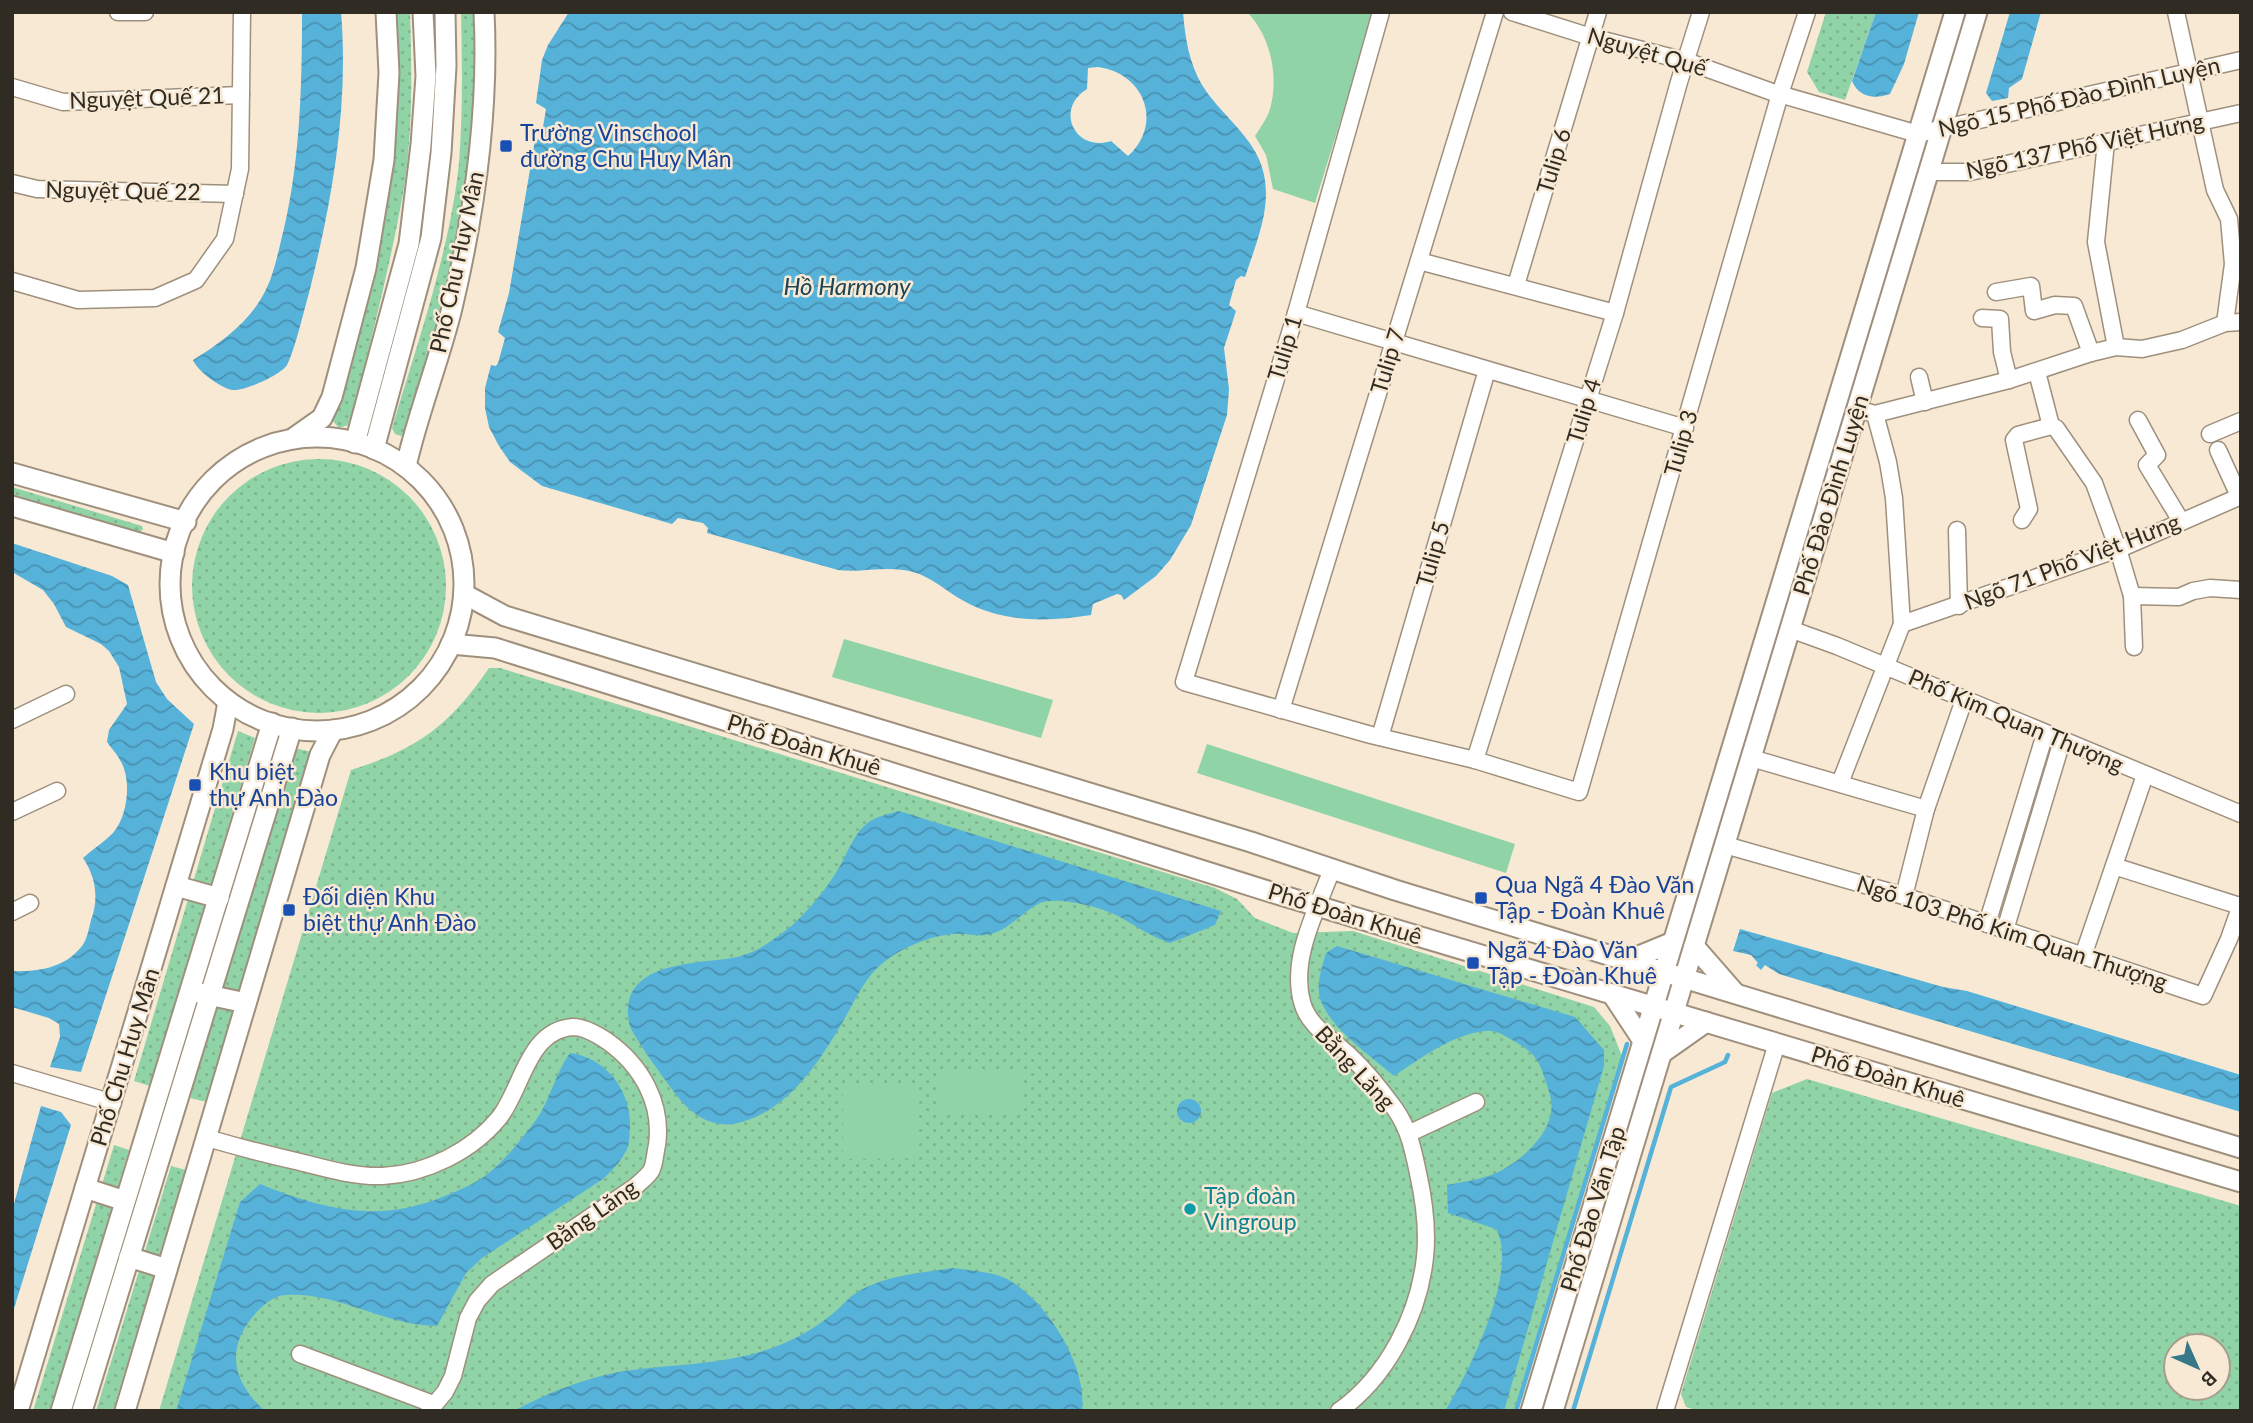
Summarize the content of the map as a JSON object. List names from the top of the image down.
{
  "streets": {
    "main road": [
      "Phố Chu Huy Mân",
      "Phố Đào Đình Luyện",
      "Phố Đoàn Khuê",
      "Phố Đào Văn Tập"
    ],
    "street": [
      "Nguyệt Quế",
      "Ngõ 15 Phố Đào Đình Luyện",
      "Nguyệt Quế 21",
      "Ngõ 137 Phố Việt Hưng",
      "Tulip 6",
      "Nguyệt Quế 22",
      "Tulip 1",
      "Tulip 7",
      "Tulip 4",
      "Tulip 3",
      "Tulip 5",
      "Ngõ 71 Phố Việt Hưng",
      "Phố Kim Quan Thượng",
      "Ngõ 103 Phố Kim Quan Thượng",
      "Bằng Lăng"
    ]
  },
  "crossings": [
    ["Nguyệt Quế", "Ngõ 15 Phố Đào Đình Luyện"],
    ["Nguyệt Quế", "Tulip 6"],
    ["Nguyệt Quế", "Tulip 4"],
    ["Nguyệt Quế", "Tulip 3"],
    ["Nguyệt Quế", "Phố Đào Đình Luyện"],
    ["Ngõ 15 Phố Đào Đình Luyện", "Phố Đào Đình Luyện"],
    ["Ngõ 137 Phố Việt Hưng", "Phố Đào Đình Luyện"],
    ["Tulip 1", "Tulip 7"],
    ["Tulip 4", "Tulip 3"],
    ["Phố Đào Đình Luyện", "Phố Kim Quan Thượng"],
    ["Phố Đào Đình Luyện", "Phố Đoàn Khuê"],
    ["Phố Đào Đình Luyện", "Ngõ 103 Phố Kim Quan Thượng"],
    ["Phố Đào Đình Luyện", "Phố Đào Văn Tập"],
    ["Phố Đoàn Khuê", "Bằng Lăng"],
    ["Phố Đoàn Khuê", "Phố Đào Văn Tập"]
  ],
  "water": ["Hồ Harmony"],
  "places": {
    "transit": [
      "Trường Vinschool đường Chu Huy Mân",
      "Khu biệt thự Anh Đào",
      "Qua Ngã 4 Đào Văn Tập - Đoàn Khuê",
      "Đối diện Khu biệt thự Anh Đào",
      "Ngã 4 Đào Văn Tập - Đoàn Khuê"
    ],
    "other": ["Tập đoàn Vingroup"]
  },
  "north": "bottom right"
}
